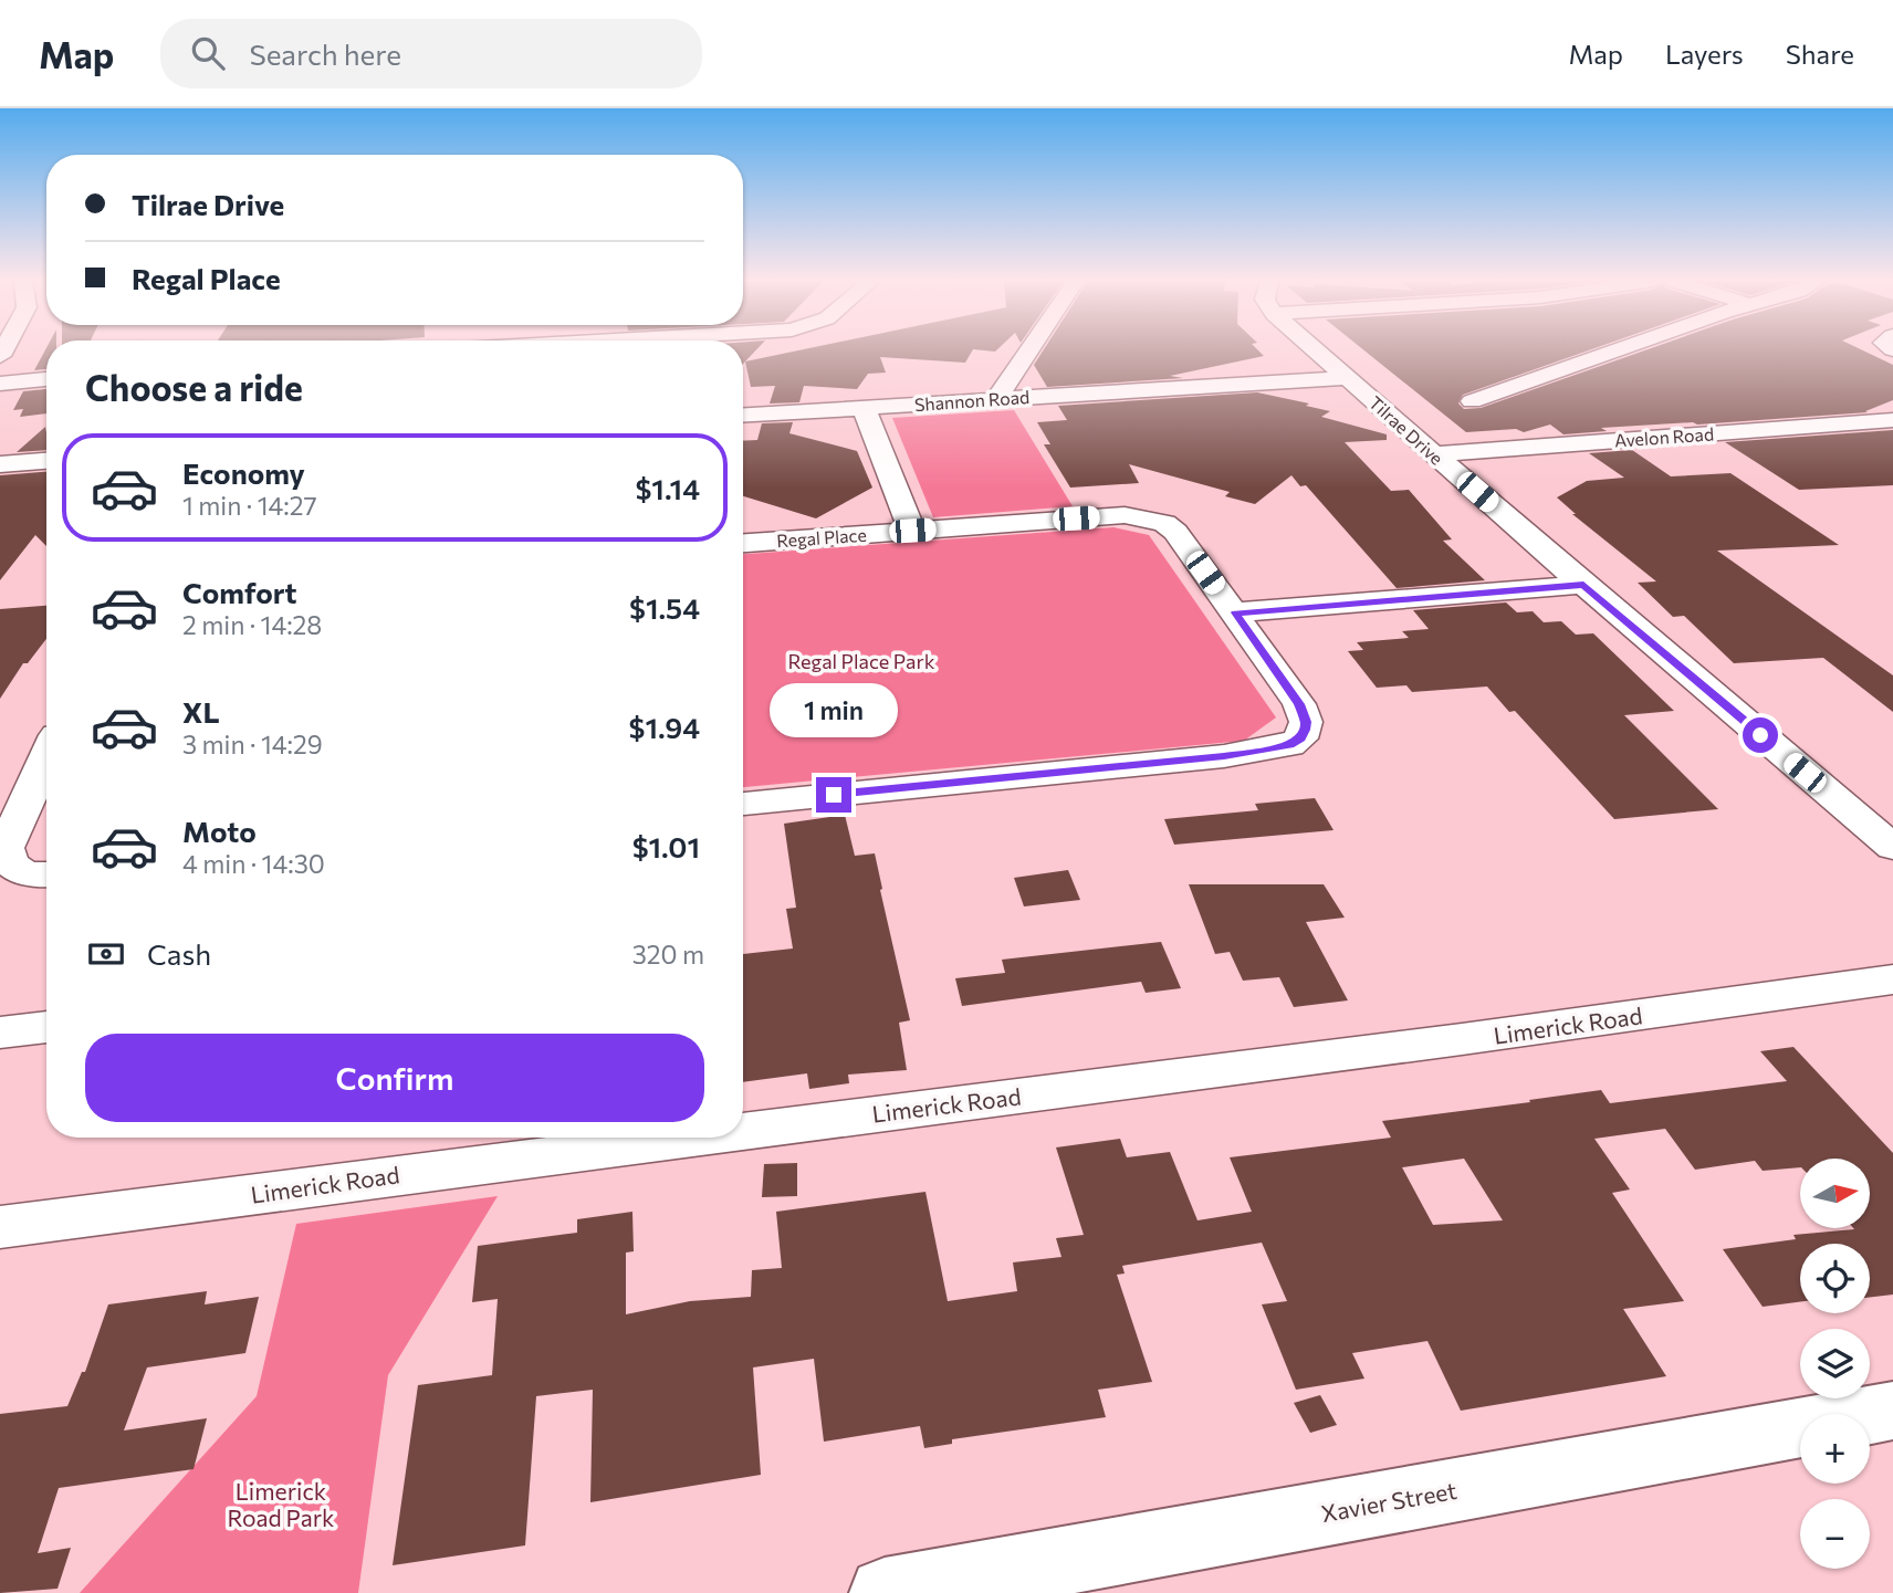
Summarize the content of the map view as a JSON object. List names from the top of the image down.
{
  "streets": {
    "main road": ["Xavier Street"],
    "street": [
      "Shannon Road",
      "Tilrae Drive",
      "Avelon Road",
      "Regal Place",
      "Limerick Road"
    ]
  },
  "crossings": [
    ["Shannon Road", "Tilrae Drive"],
    ["Tilrae Drive", "Avelon Road"]
  ],
  "parks": ["Regal Place Park", "Limerick Road Park"],
  "north": "right",
  "page": {
    "header": "Map",
    "search": "Search here",
    "nav": ["Map", "Layers", "Share"],
    "banner": ["Tilrae Drive", "Regal Place"],
    "heading": "Choose a ride",
    "list": [
      {
        "name": "Economy",
        "note": "1 min · 14:27",
        "value": "$1.14"
      },
      {
        "name": "Comfort",
        "note": "2 min · 14:28",
        "value": "$1.54"
      },
      {
        "name": "XL",
        "note": "3 min · 14:29",
        "value": "$1.94"
      },
      {
        "name": "Moto",
        "note": "4 min · 14:30",
        "value": "$1.01"
      }
    ],
    "bubble": "1 min",
    "pay": ["Cash", "320 m"],
    "buttons": "Confirm",
    "map_buttons": ["+", "−"]
  }
}
